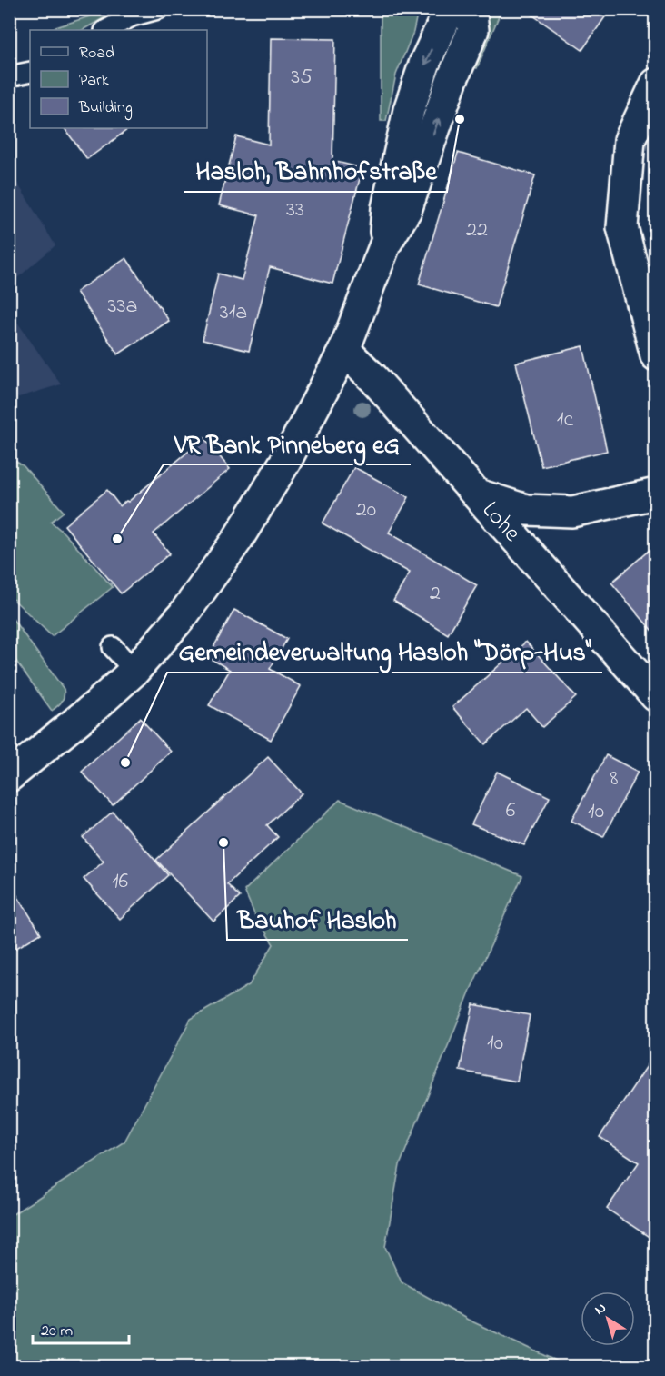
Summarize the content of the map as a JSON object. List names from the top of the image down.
{
  "streets": {
    "main road": ["Lohe"]
  },
  "places": [
    "Hasloh, Bahnhofstraße",
    "VR Bank Pinneberg eG",
    "Gemeindeverwaltung Hasloh \"Dörp-Hus\"",
    "Bauhof Hasloh"
  ],
  "house_numbers": [
    "35",
    "33",
    "22",
    "33a",
    "31a",
    "1c",
    "20",
    "2",
    "8",
    "6",
    "10",
    "16",
    "10"
  ],
  "legend": ["Road", "Park", "Building"],
  "scale_bar": "20 m",
  "north": "top left"
}
